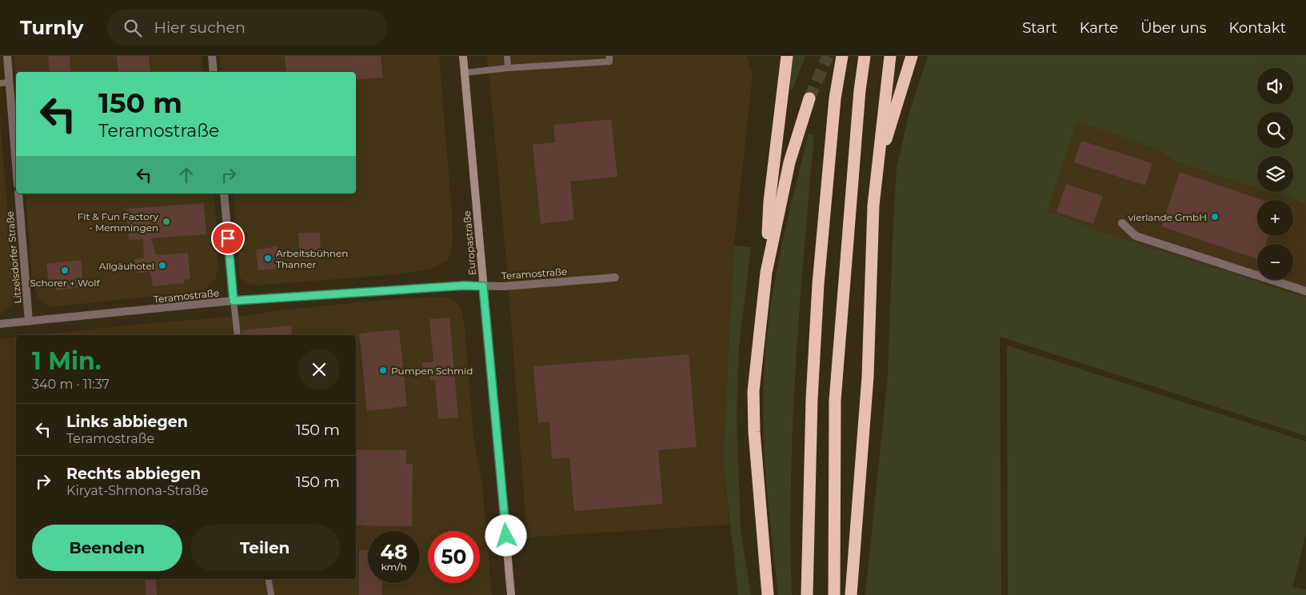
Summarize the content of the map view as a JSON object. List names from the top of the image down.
{
  "streets": {
    "main road": ["Europastraße"],
    "street": ["Litzelsdorfer Straße", "Teramostraße"]
  },
  "crossings": [
    ["Europastraße", "Teramostraße"],
    ["Litzelsdorfer Straße", "Teramostraße"]
  ],
  "places": [
    "vierlande GmbH",
    "Fit & Fun Factory - Memmingen",
    "Arbeitsbühnen Thanner",
    "Allgäuhotel",
    "Schorer + Wolf",
    "Pumpen Schmid"
  ],
  "page": {
    "header": "Turnly",
    "search": "Hier suchen",
    "nav": [
      "Start",
      "Karte",
      "Über uns",
      "Kontakt"
    ],
    "map_buttons": ["+", "−"],
    "turn": ["150 m", "Teramostraße"],
    "heading": ["1 Min.", "340 m · 11:37"],
    "list": [
      {
        "name": "Links abbiegen",
        "note": "Teramostraße",
        "value": "150 m"
      },
      {
        "name": "Rechts abbiegen",
        "note": "Kiryat-Shmona-Straße",
        "value": "150 m"
      }
    ],
    "buttons": ["Beenden", "Teilen"],
    "speed": "48 km/h",
    "limit": "50"
  }
}
